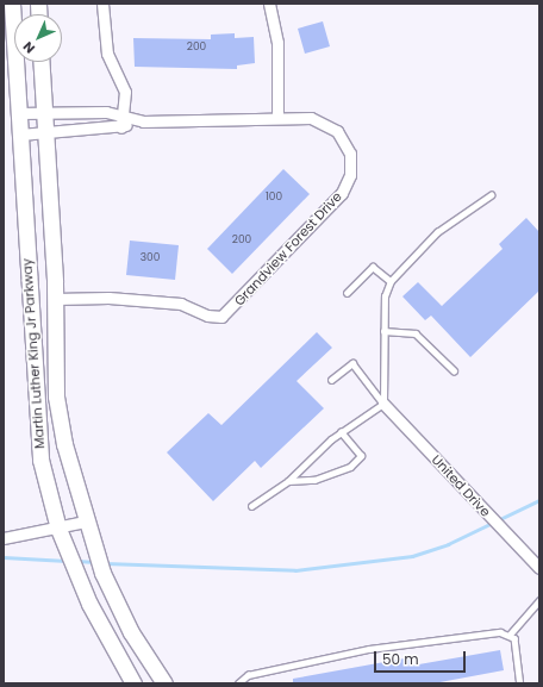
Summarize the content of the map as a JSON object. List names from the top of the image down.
{
  "streets": {
    "main road": ["Martin Luther King Jr Parkway"],
    "street": ["Grandview Forest Drive", "United Drive"]
  },
  "crossings": [
    ["Grandview Forest Drive", "Martin Luther King Jr Parkway"]
  ],
  "house_numbers": [
    "200",
    "100",
    "200",
    "300"
  ],
  "scale_bar": "50 m",
  "north": "bottom left"
}
